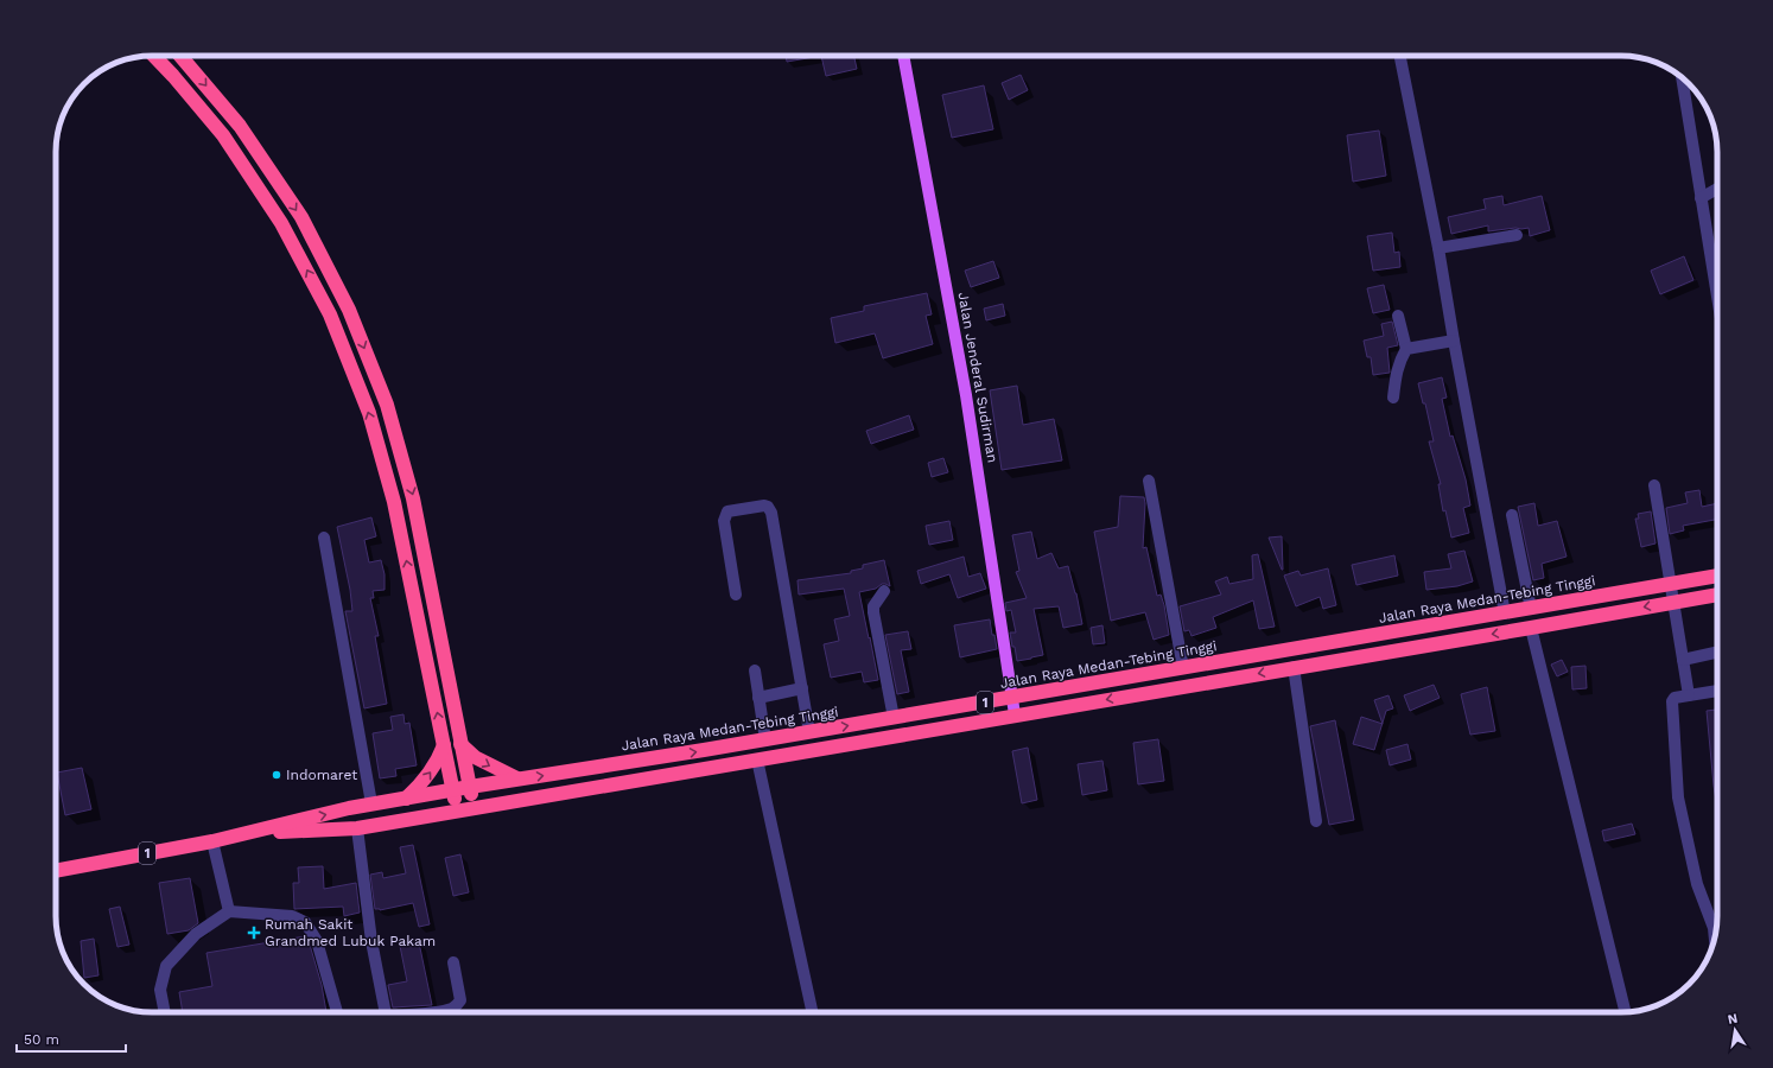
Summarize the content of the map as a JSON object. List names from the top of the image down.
{
  "streets": {
    "highway": ["Jalan Raya Medan-Tebing Tinggi", "1"],
    "main road": ["Jalan Jenderal Sudirman"]
  },
  "crossings": [
    ["Jalan Jenderal Sudirman", "Jalan Raya Medan-Tebing Tinggi"]
  ],
  "places": {
    "other": ["Indomaret"],
    "health": ["Rumah Sakit Grandmed Lubuk Pakam"]
  },
  "scale_bar": "50 m",
  "north": "top"
}
